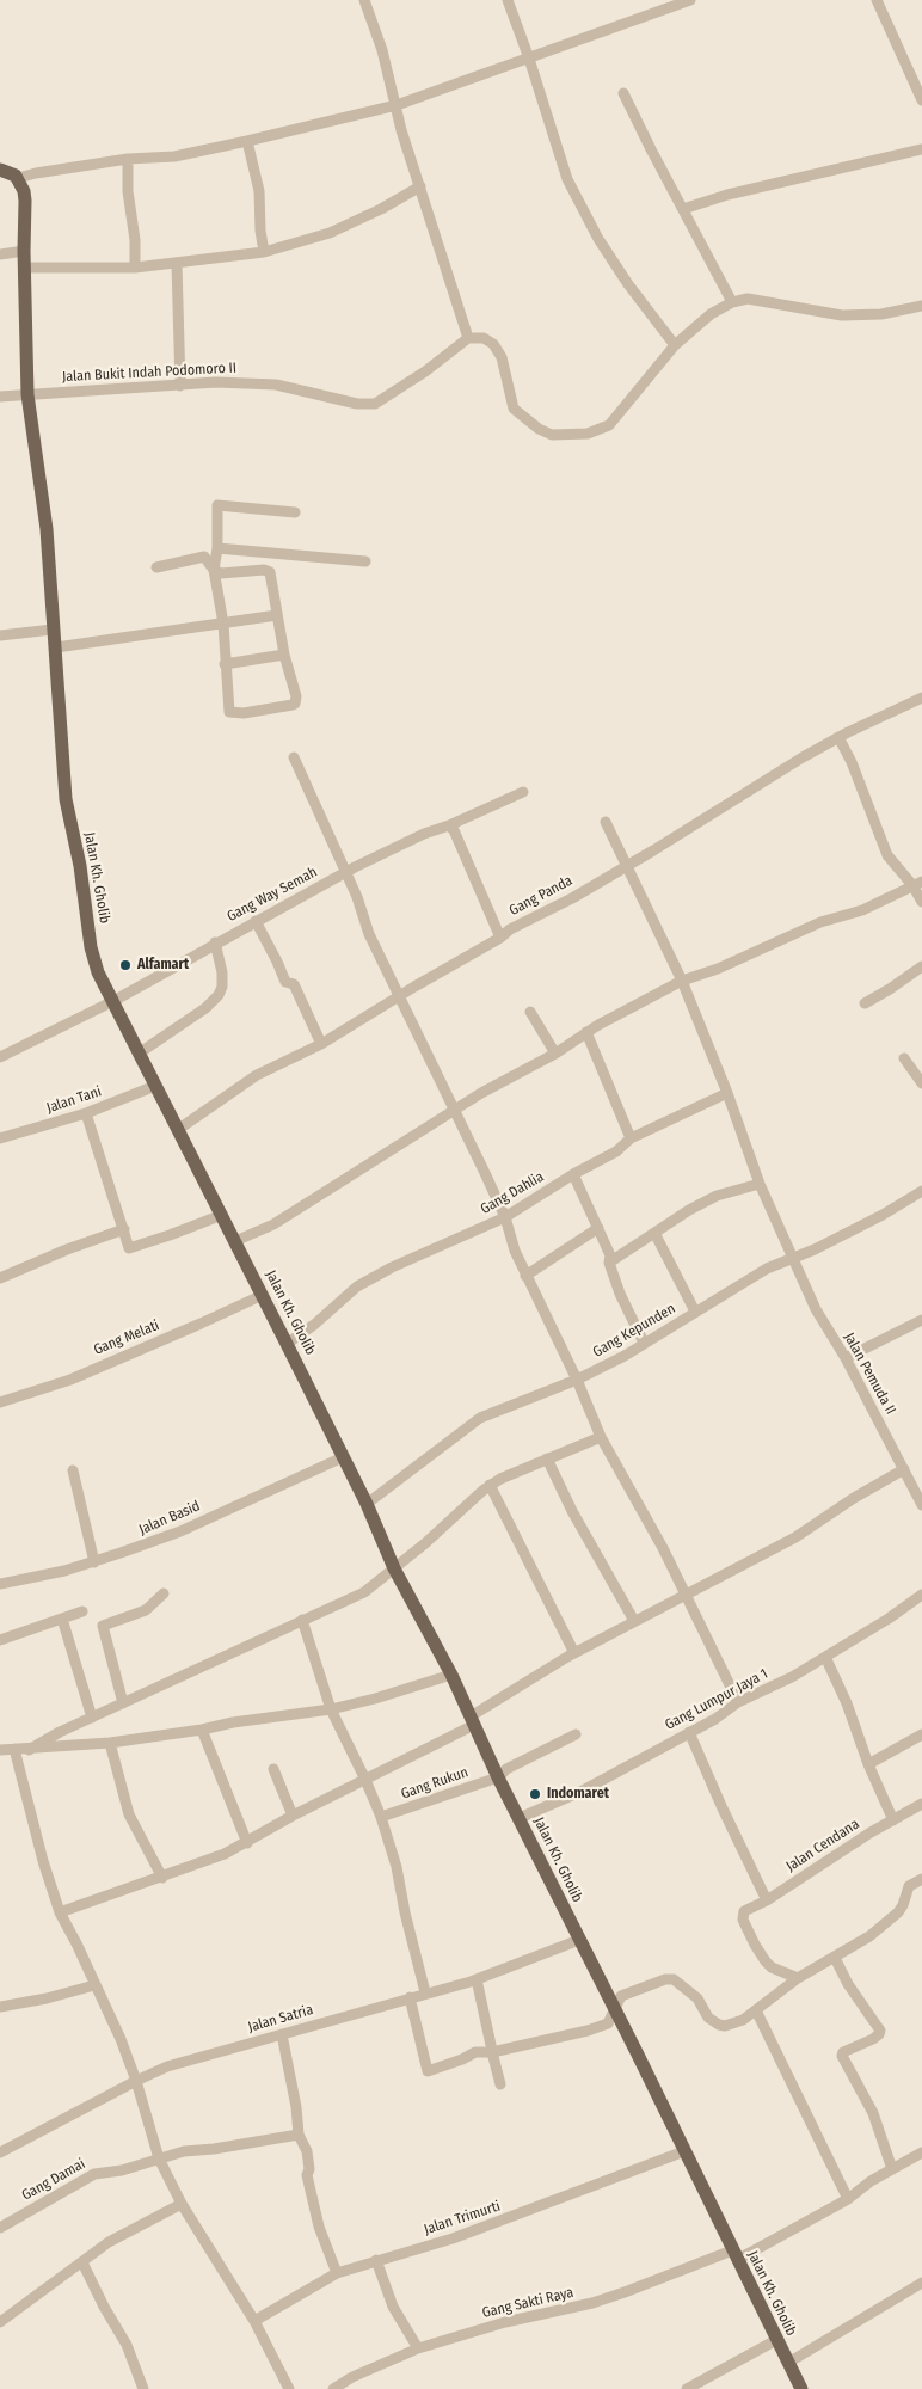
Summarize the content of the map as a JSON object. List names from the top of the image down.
{
  "streets": {
    "main road": ["Jalan Kh. Gholib"],
    "street": [
      "Jalan Bukit Indah Podomoro II",
      "Gang Way Semah",
      "Gang Panda",
      "Jalan Tani",
      "Gang Dahlia",
      "Gang Kepunden",
      "Gang Melati",
      "Jalan Pemuda II",
      "Jalan Basid",
      "Gang Lumpur Jaya 1",
      "Gang Rukun",
      "Jalan Cendana",
      "Jalan Satria",
      "Gang Damai",
      "Jalan Trimurti",
      "Gang Sakti Raya"
    ]
  },
  "crossings": [
    ["Jalan Bukit Indah Podomoro II", "Jalan Kh. Gholib"],
    ["Jalan Kh. Gholib", "Gang Way Semah"],
    ["Jalan Kh. Gholib", "Gang Panda"],
    ["Jalan Kh. Gholib", "Jalan Tani"],
    ["Jalan Kh. Gholib", "Gang Dahlia"],
    ["Jalan Kh. Gholib", "Gang Kepunden"],
    ["Jalan Kh. Gholib", "Gang Melati"],
    ["Jalan Kh. Gholib", "Jalan Basid"],
    ["Jalan Kh. Gholib", "Gang Lumpur Jaya 1"],
    ["Jalan Kh. Gholib", "Gang Rukun"],
    ["Jalan Kh. Gholib", "Jalan Satria"],
    ["Jalan Kh. Gholib", "Jalan Trimurti"],
    ["Jalan Kh. Gholib", "Gang Sakti Raya"],
    ["Gang Panda", "Jalan Pemuda II"],
    ["Gang Dahlia", "Jalan Pemuda II"],
    ["Gang Kepunden", "Jalan Pemuda II"]
  ],
  "places": ["Alfamart", "Indomaret"]
}
